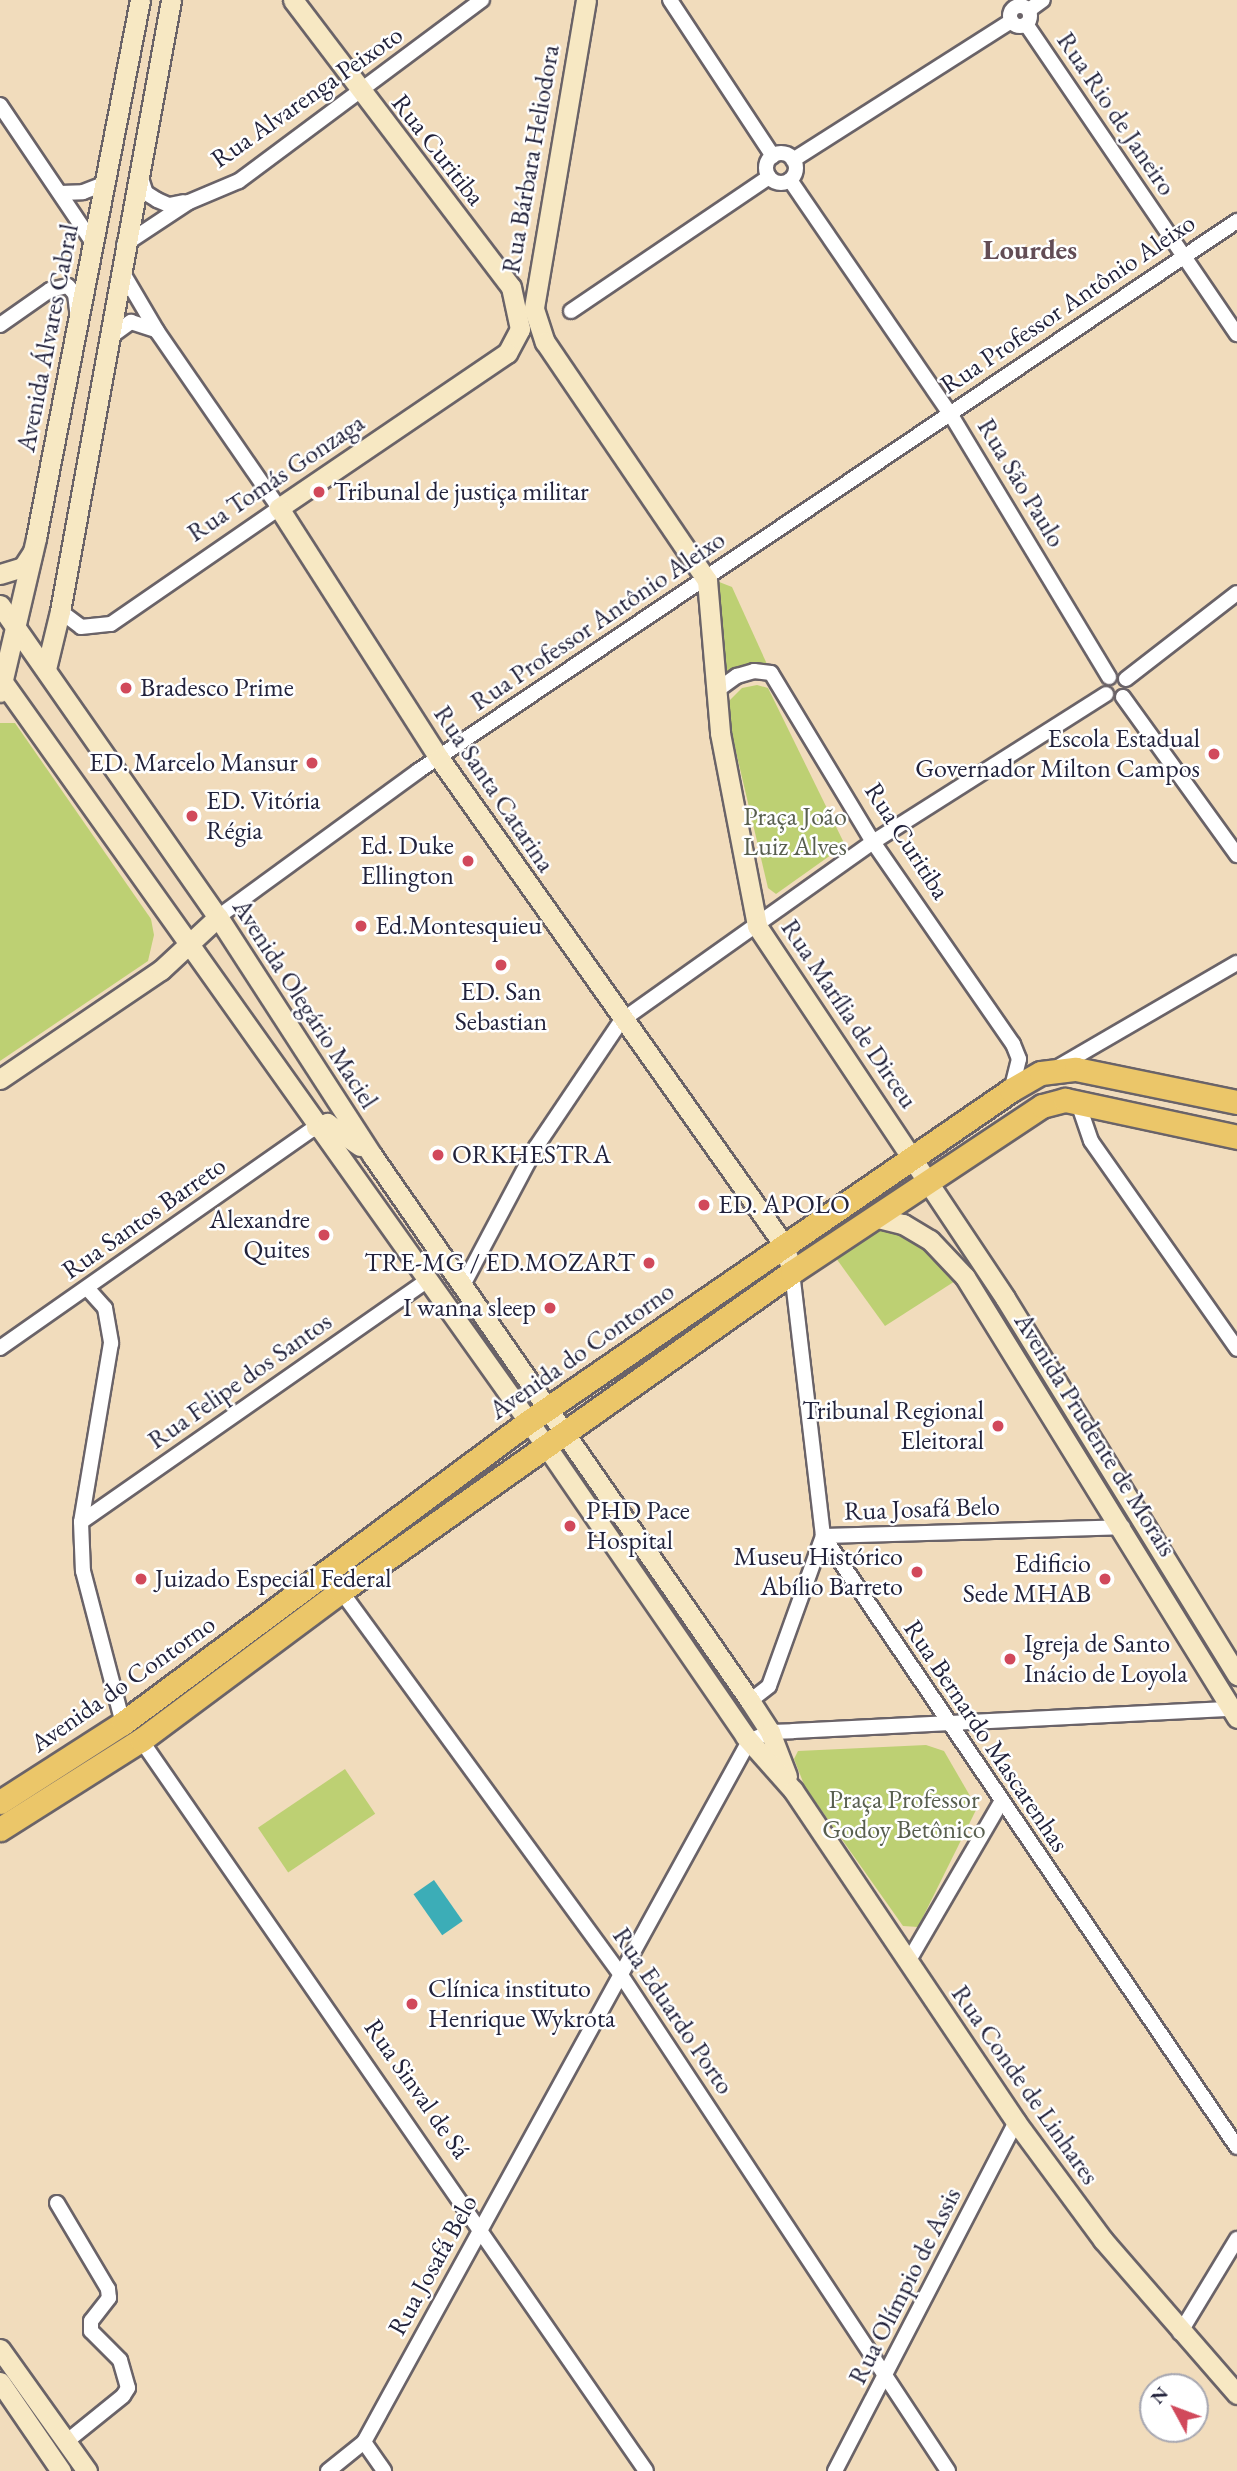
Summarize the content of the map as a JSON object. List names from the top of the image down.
{
  "streets": {
    "main road": ["Avenida do Contorno"],
    "street": [
      "Rua Alvarenga Peixoto",
      "Rua Rio de Janeiro",
      "Rua Curitiba",
      "Rua Bárbara Heliodora",
      "Rua Professor Antônio Aleixo",
      "Avenida Álvares Cabral",
      "Rua Tomás Gonzaga",
      "Rua São Paulo",
      "Rua Santa Catarina",
      "Avenida Olegário Maciel",
      "Rua Marília de Dirceu",
      "Rua Santos Barreto",
      "Rua Felipe dos Santos",
      "Avenida Prudente de Morais",
      "Rua Josafá Belo",
      "Rua Bernardo Mascarenhas",
      "Rua Eduardo Porto",
      "Rua Conde de Linhares",
      "Rua Sinval de Sá",
      "Rua Olímpio de Assis"
    ]
  },
  "crossings": [
    ["Rua Alvarenga Peixoto", "Rua Curitiba"],
    ["Rua Rio de Janeiro", "Rua Professor Antônio Aleixo"],
    ["Rua Curitiba", "Rua Tomás Gonzaga"],
    ["Rua Curitiba", "Rua Marília de Dirceu"],
    ["Rua Curitiba", "Avenida do Contorno"],
    ["Rua Bárbara Heliodora", "Rua Professor Antônio Aleixo"],
    ["Rua Bárbara Heliodora", "Rua Marília de Dirceu"],
    ["Rua Professor Antônio Aleixo", "Rua São Paulo"],
    ["Rua Professor Antônio Aleixo", "Rua Santa Catarina"],
    ["Rua Professor Antônio Aleixo", "Avenida Olegário Maciel"],
    ["Rua Professor Antônio Aleixo", "Rua Marília de Dirceu"],
    ["Avenida Álvares Cabral", "Avenida Olegário Maciel"],
    ["Rua Tomás Gonzaga", "Rua Santa Catarina"],
    ["Rua Santa Catarina", "Avenida do Contorno"],
    ["Rua Santa Catarina", "Rua Bernardo Mascarenhas"],
    ["Avenida Olegário Maciel", "Rua Santos Barreto"],
    ["Avenida Olegário Maciel", "Avenida do Contorno"],
    ["Avenida Olegário Maciel", "Rua Felipe dos Santos"],
    ["Avenida Olegário Maciel", "Rua Conde de Linhares"],
    ["Rua Marília de Dirceu", "Avenida do Contorno"],
    ["Rua Marília de Dirceu", "Avenida Prudente de Morais"],
    ["Avenida do Contorno", "Avenida Prudente de Morais"],
    ["Avenida do Contorno", "Rua Bernardo Mascarenhas"],
    ["Avenida do Contorno", "Rua Eduardo Porto"],
    ["Avenida do Contorno", "Rua Conde de Linhares"],
    ["Avenida do Contorno", "Rua Sinval de Sá"],
    ["Avenida Prudente de Morais", "Rua Josafá Belo"],
    ["Rua Josafá Belo", "Rua Bernardo Mascarenhas"],
    ["Rua Josafá Belo", "Rua Eduardo Porto"],
    ["Rua Josafá Belo", "Rua Conde de Linhares"],
    ["Rua Josafá Belo", "Rua Sinval de Sá"],
    ["Rua Eduardo Porto", "Rua Olímpio de Assis"],
    ["Rua Conde de Linhares", "Rua Olímpio de Assis"]
  ],
  "districts": ["Lourdes"],
  "parks": ["Praça João Luiz Alves", "Praça Professor Godoy Betônico"],
  "places": [
    "Tribunal de justiça militar",
    "Bradesco Prime",
    "Escola Estadual Governador Milton Campos",
    "ED. Marcelo Mansur",
    "ED. Vitória Régia",
    "Ed. Duke Ellington",
    "Ed.Montesquieu",
    "ED. San Sebastian",
    "ORKHESTRA",
    "ED. APOLO",
    "Alexandre Quites",
    "TRE-MG / ED.MOZART",
    "I wanna sleep",
    "Tribunal Regional Eleitoral",
    "PHD Pace Hospital",
    "Museu Histórico Abílio Barreto",
    "Juizado Especial Federal",
    "Edificio Sede MHAB",
    "Igreja de Santo Inácio de Loyola",
    "Clínica instituto Henrique Wykrota"
  ],
  "north": "top left"
}
